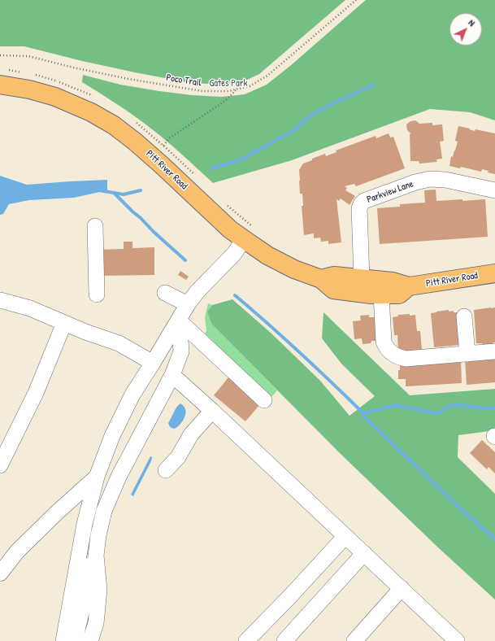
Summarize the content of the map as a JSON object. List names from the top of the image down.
{
  "streets": {
    "main road": ["Pitt River Road"],
    "lane": ["Parkview Lane"],
    "path": ["Poco Trail"]
  },
  "crossings": [
    ["Pitt River Road", "Parkview Lane"]
  ],
  "parks": ["Gates Park"],
  "north": "top right"
}
